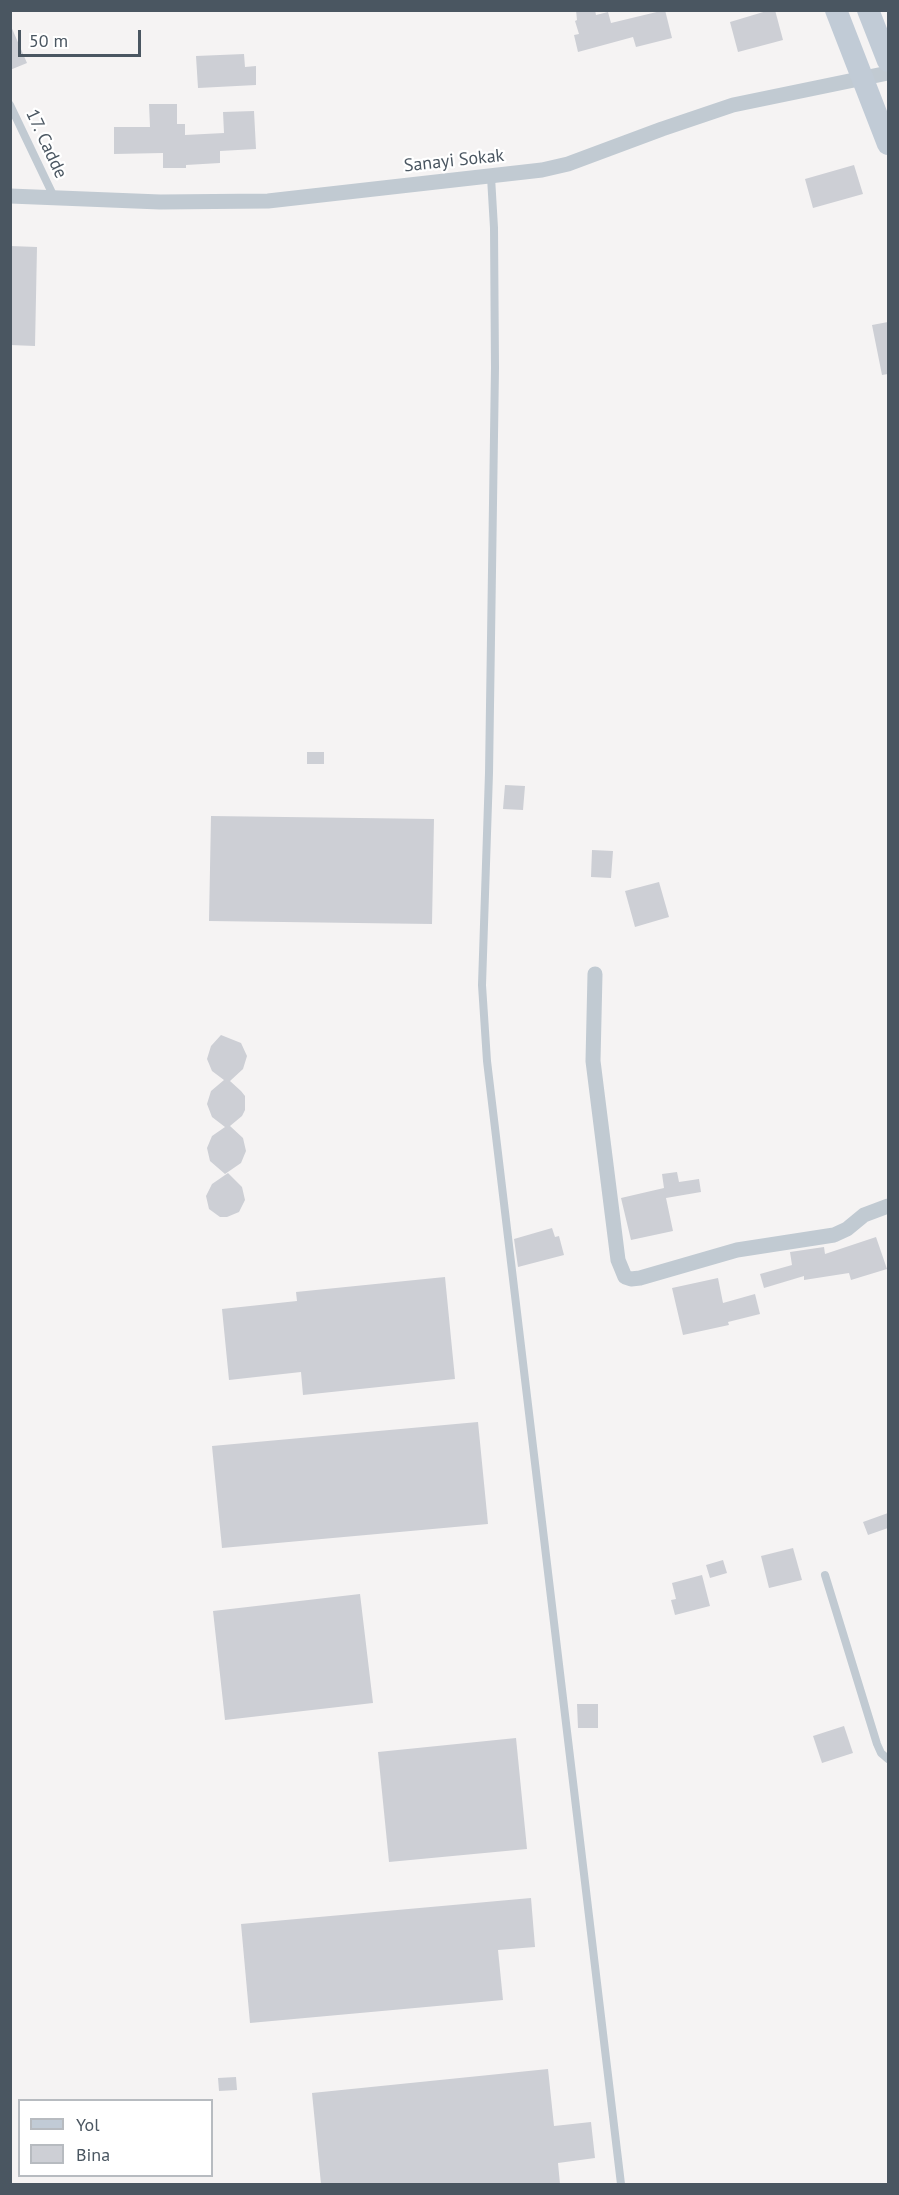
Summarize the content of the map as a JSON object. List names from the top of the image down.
{
  "streets": {
    "street": ["Sanayi Sokak"],
    "lane": ["17. Cadde"]
  },
  "crossings": [
    ["17. Cadde", "Sanayi Sokak"]
  ],
  "legend": ["Yol", "Bina"],
  "scale_bar": "50 m"
}
